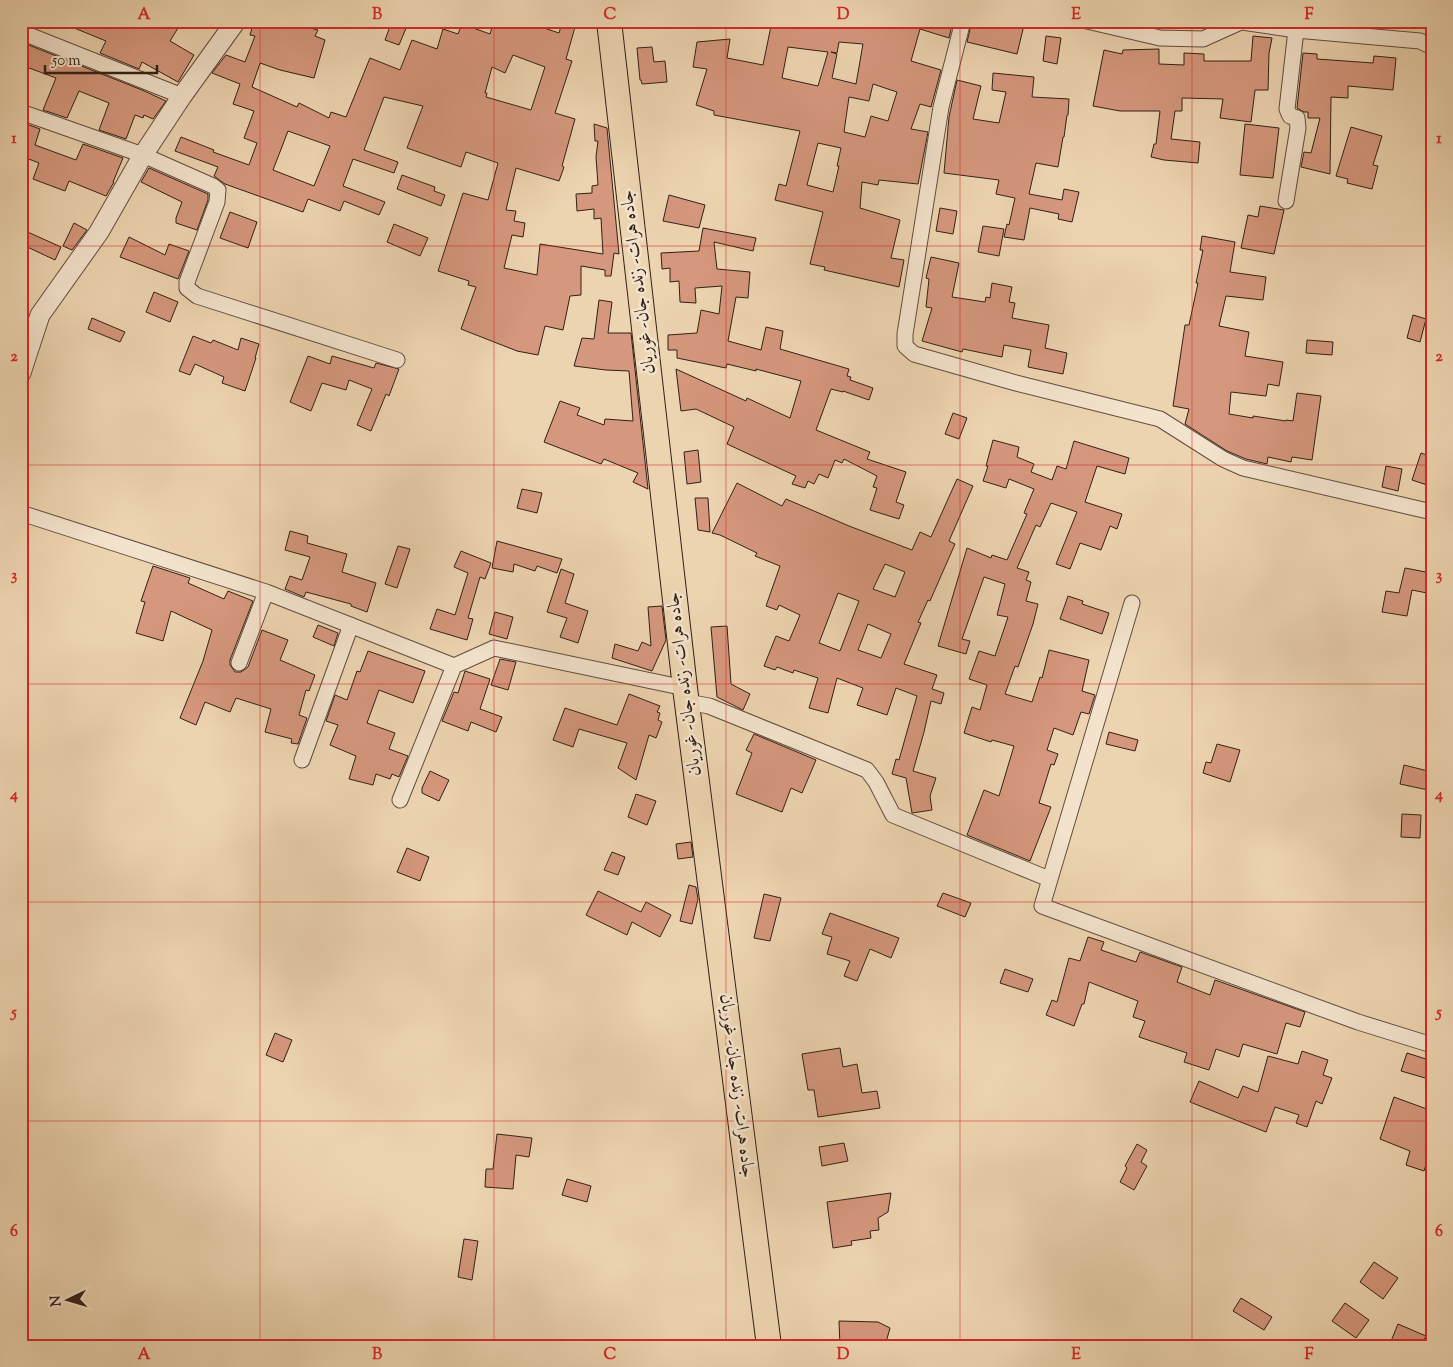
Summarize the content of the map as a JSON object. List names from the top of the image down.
{
  "streets": {
    "main road": ["جاده هرات- زنده جان- غوریان"]
  },
  "scale_bar": "50 m",
  "north": "left",
  "grid": {
    "columns": [
      "A",
      "B",
      "C",
      "D",
      "E",
      "F"
    ],
    "rows": [
      "1",
      "2",
      "3",
      "4",
      "5",
      "6"
    ]
  }
}
